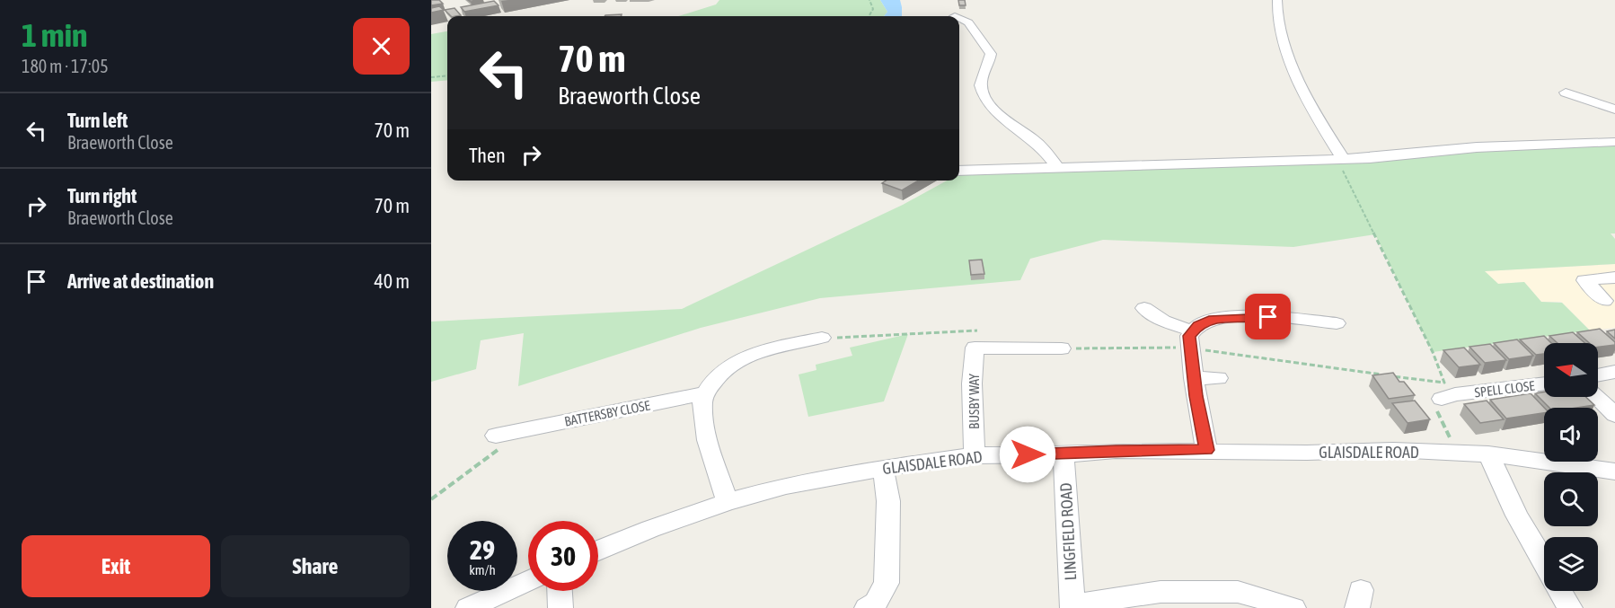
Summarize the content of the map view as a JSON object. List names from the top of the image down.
{
  "streets": {
    "street": [
      "SPELL CLOSE",
      "BUSBY WAY",
      "BATTERSBY CLOSE",
      "GLAISDALE ROAD",
      "LINGFIELD ROAD"
    ]
  },
  "crossings": [
    ["BUSBY WAY", "GLAISDALE ROAD"],
    ["GLAISDALE ROAD", "LINGFIELD ROAD"]
  ],
  "north": "left",
  "page": {
    "heading": ["1 min", "180 m · 17:05"],
    "turn": ["70 m", "Braeworth Close"],
    "list": [
      {
        "name": "Turn left",
        "note": "Braeworth Close",
        "value": "70 m"
      },
      {
        "name": "Turn right",
        "note": "Braeworth Close",
        "value": "70 m"
      },
      {
        "name": "Arrive at destination",
        "value": "40 m"
      }
    ],
    "then": "Then",
    "speed": "29 km/h",
    "limit": "30",
    "buttons": ["Exit", "Share"]
  }
}
